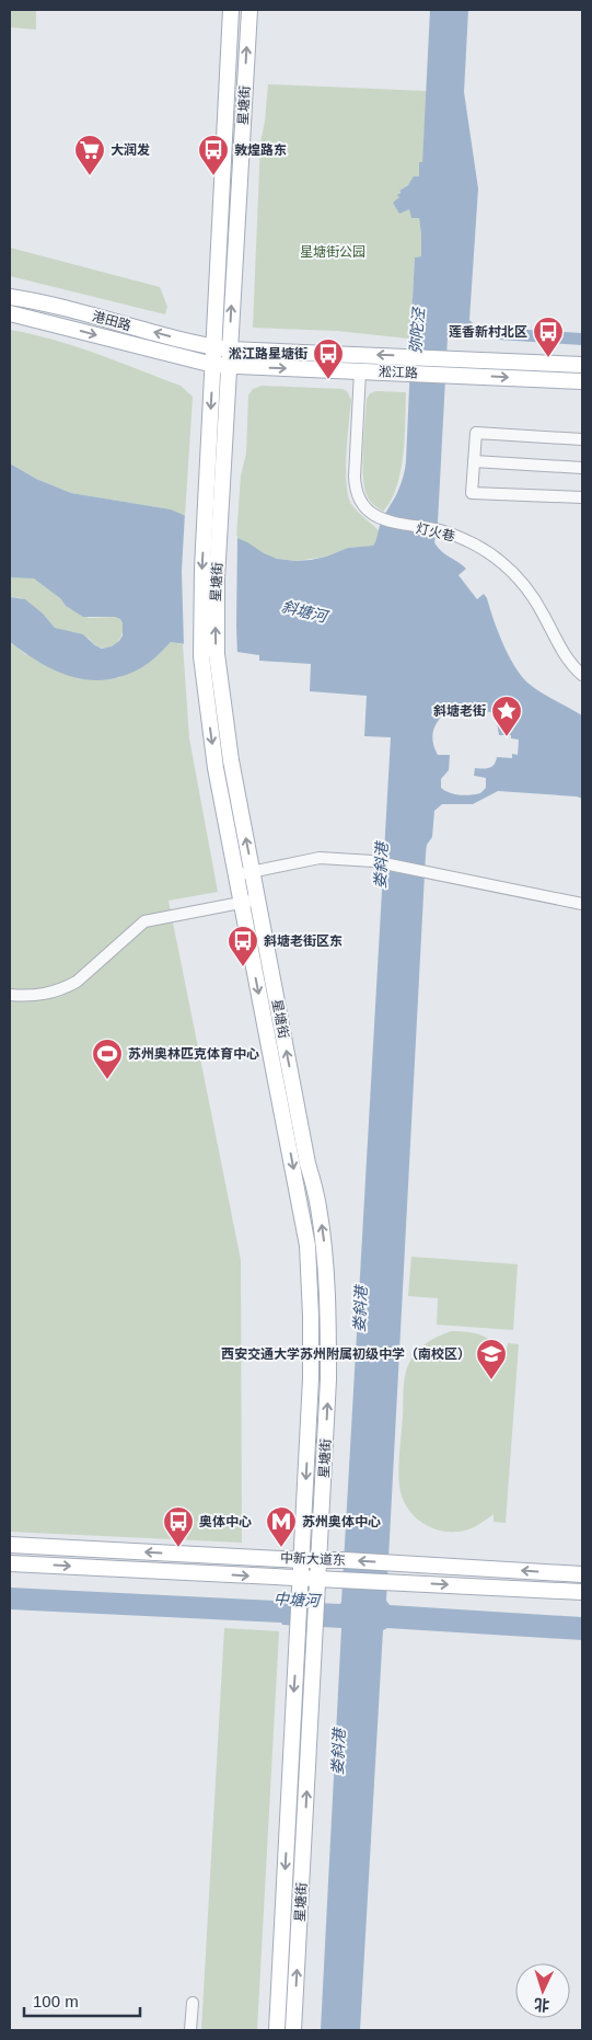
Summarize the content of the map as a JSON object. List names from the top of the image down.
{
  "streets": {
    "main road": [
      "星塘街",
      "港田路",
      "淞江路",
      "中新大道东"
    ],
    "street": ["灯火巷"]
  },
  "crossings": [
    ["星塘街", "港田路"],
    ["星塘街", "淞江路"],
    ["星塘街", "中新大道东"],
    ["港田路", "淞江路"],
    ["淞江路", "灯火巷"]
  ],
  "water": [
    "弥陀泾",
    "斜塘河",
    "娄斜港",
    "中塘河"
  ],
  "parks": ["星塘街公园"],
  "places": {
    "supermarket": ["大润发"],
    "bus stop": [
      "敦煌路东",
      "莲香新村北区",
      "淞江路星塘街",
      "斜塘老街区东",
      "奥体中心"
    ],
    "place": ["斜塘老街"],
    "sports": ["苏州奥林匹克体育中心"],
    "school or university": ["西安交通大学苏州附属初级中学（南校区）"],
    "metro station": ["苏州奥体中心"]
  },
  "scale_bar": "100 m",
  "north": "bottom"
}
